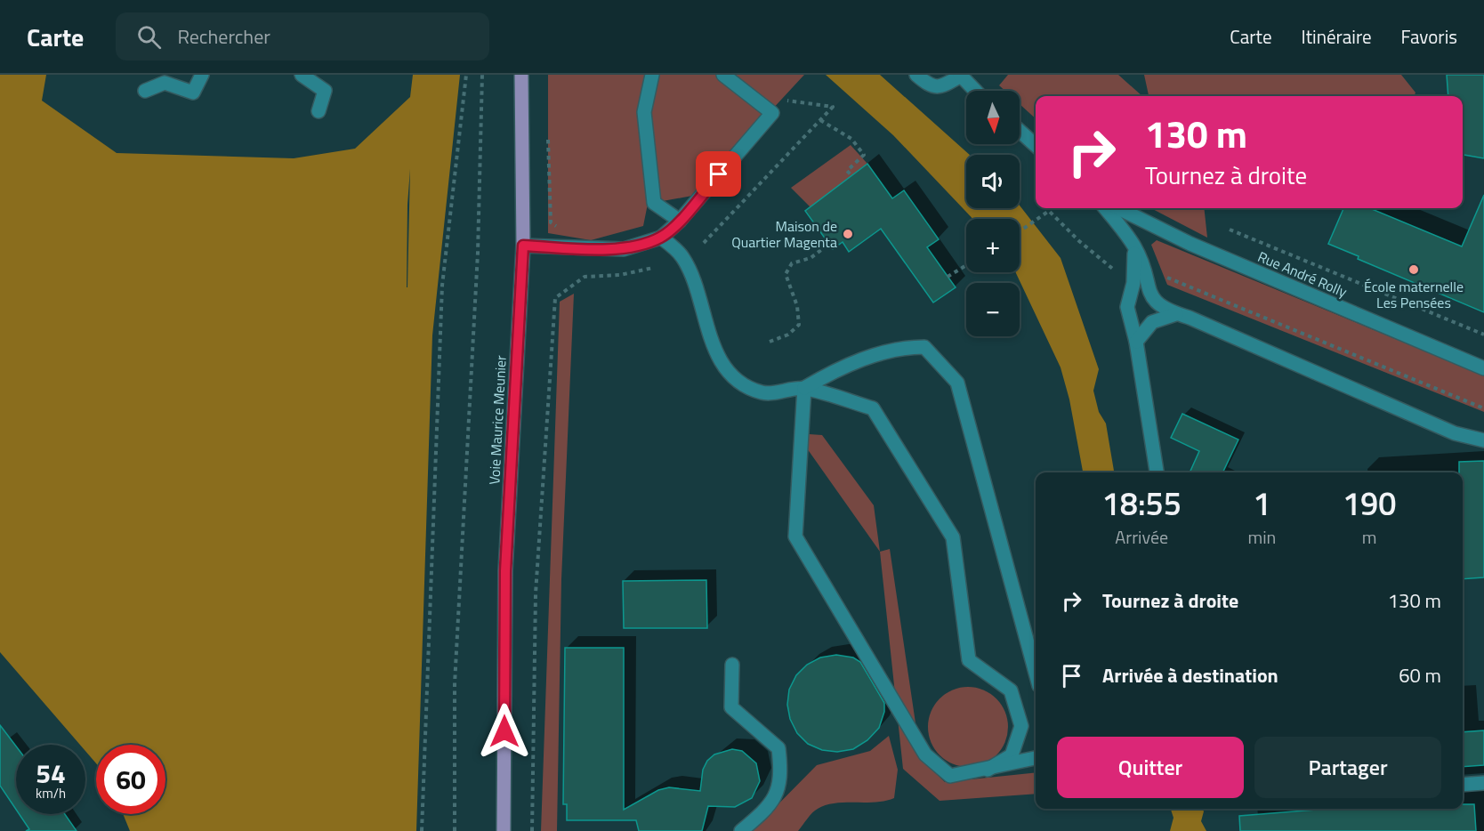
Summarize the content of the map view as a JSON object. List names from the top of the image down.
{
  "streets": {
    "main road": ["Voie Maurice Meunier"],
    "street": ["Rue André Rolly"]
  },
  "places": ["Maison de Quartier Magenta", "École maternelle Les Pensées"],
  "north": "bottom",
  "page": {
    "header": "Carte",
    "search": "Rechercher",
    "nav": ["Carte", "Itinéraire", "Favoris"],
    "map_buttons": ["+", "−"],
    "turn": ["130 m", "Tournez à droite"],
    "eta": [
      "18:55",
      "Arrivée",
      "1",
      "min",
      "190",
      "m"
    ],
    "list": [
      {
        "name": "Tournez à droite",
        "value": "130 m"
      },
      {
        "name": "Arrivée à destination",
        "value": "60 m"
      }
    ],
    "buttons": ["Quitter", "Partager"],
    "speed": "54 km/h",
    "limit": "60"
  }
}
